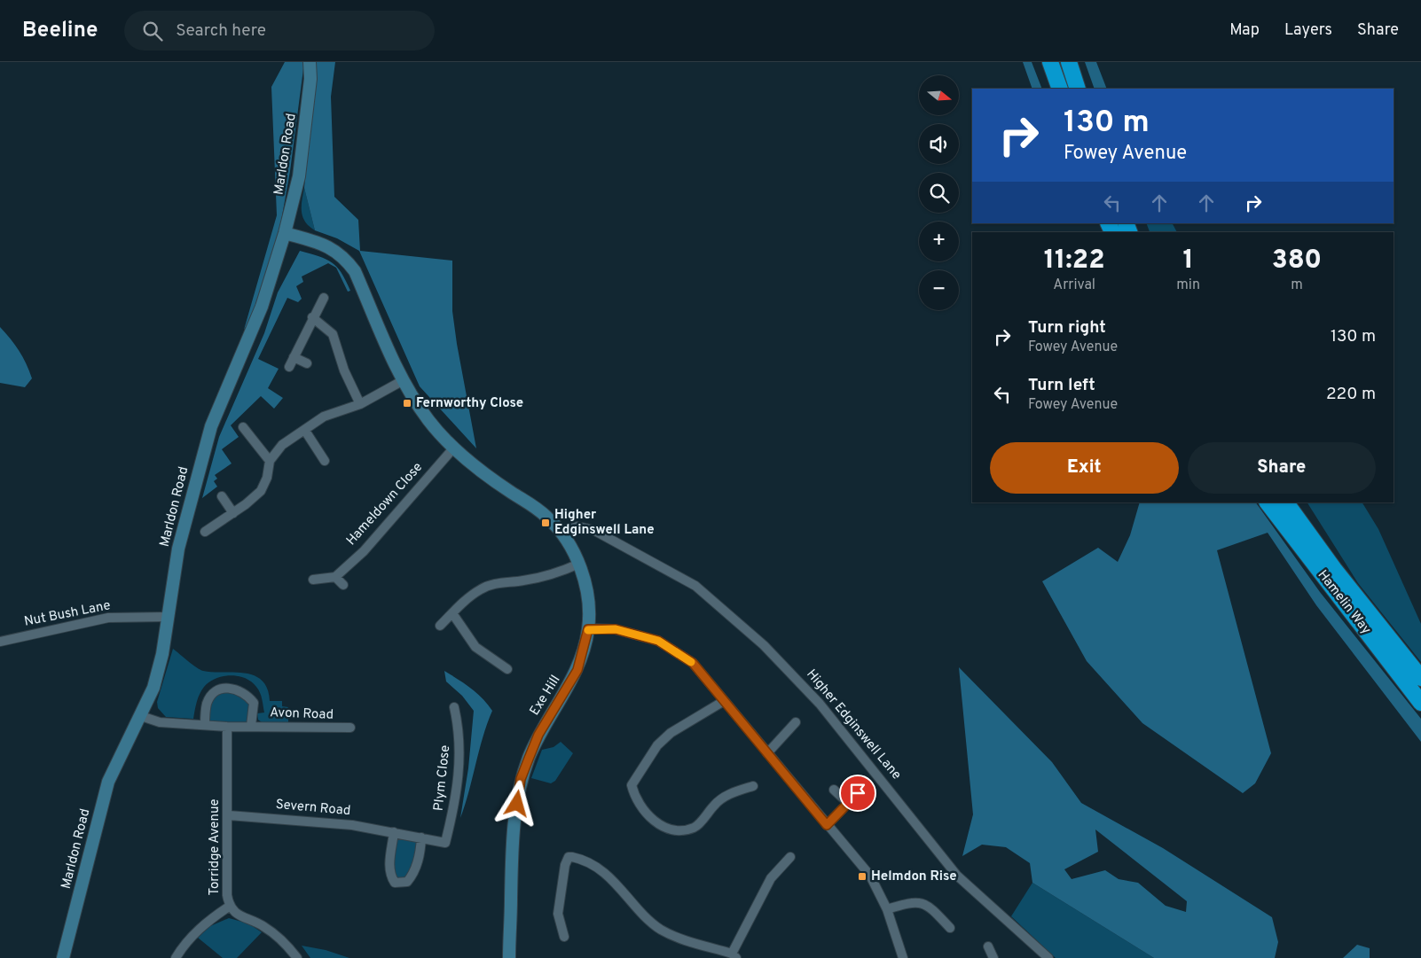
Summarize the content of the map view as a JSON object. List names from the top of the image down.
{
  "streets": {
    "highway": ["Hamelin Way"],
    "street": [
      "Marldon Road",
      "Hameldown Close",
      "Nut Bush Lane",
      "Exe Hill",
      "Avon Road",
      "Higher Edginswell Lane",
      "Plym Close",
      "Severn Road",
      "Torridge Avenue"
    ]
  },
  "crossings": [
    ["Marldon Road", "Nut Bush Lane"],
    ["Marldon Road", "Avon Road"],
    ["Exe Hill", "Higher Edginswell Lane"],
    ["Avon Road", "Torridge Avenue"],
    ["Plym Close", "Severn Road"],
    ["Severn Road", "Torridge Avenue"]
  ],
  "places": {
    "transit": ["Fernworthy Close", "Higher Edginswell Lane", "Helmdon Rise"]
  },
  "north": "right",
  "page": {
    "header": "Beeline",
    "search": "Search here",
    "nav": ["Map", "Layers", "Share"],
    "map_buttons": ["+", "−"],
    "turn": ["130 m", "Fowey Avenue"],
    "eta": [
      "11:22",
      "Arrival",
      "1",
      "min",
      "380",
      "m"
    ],
    "list": [
      {
        "name": "Turn right",
        "note": "Fowey Avenue",
        "value": "130 m"
      },
      {
        "name": "Turn left",
        "note": "Fowey Avenue",
        "value": "220 m"
      }
    ],
    "buttons": ["Exit", "Share"]
  }
}
